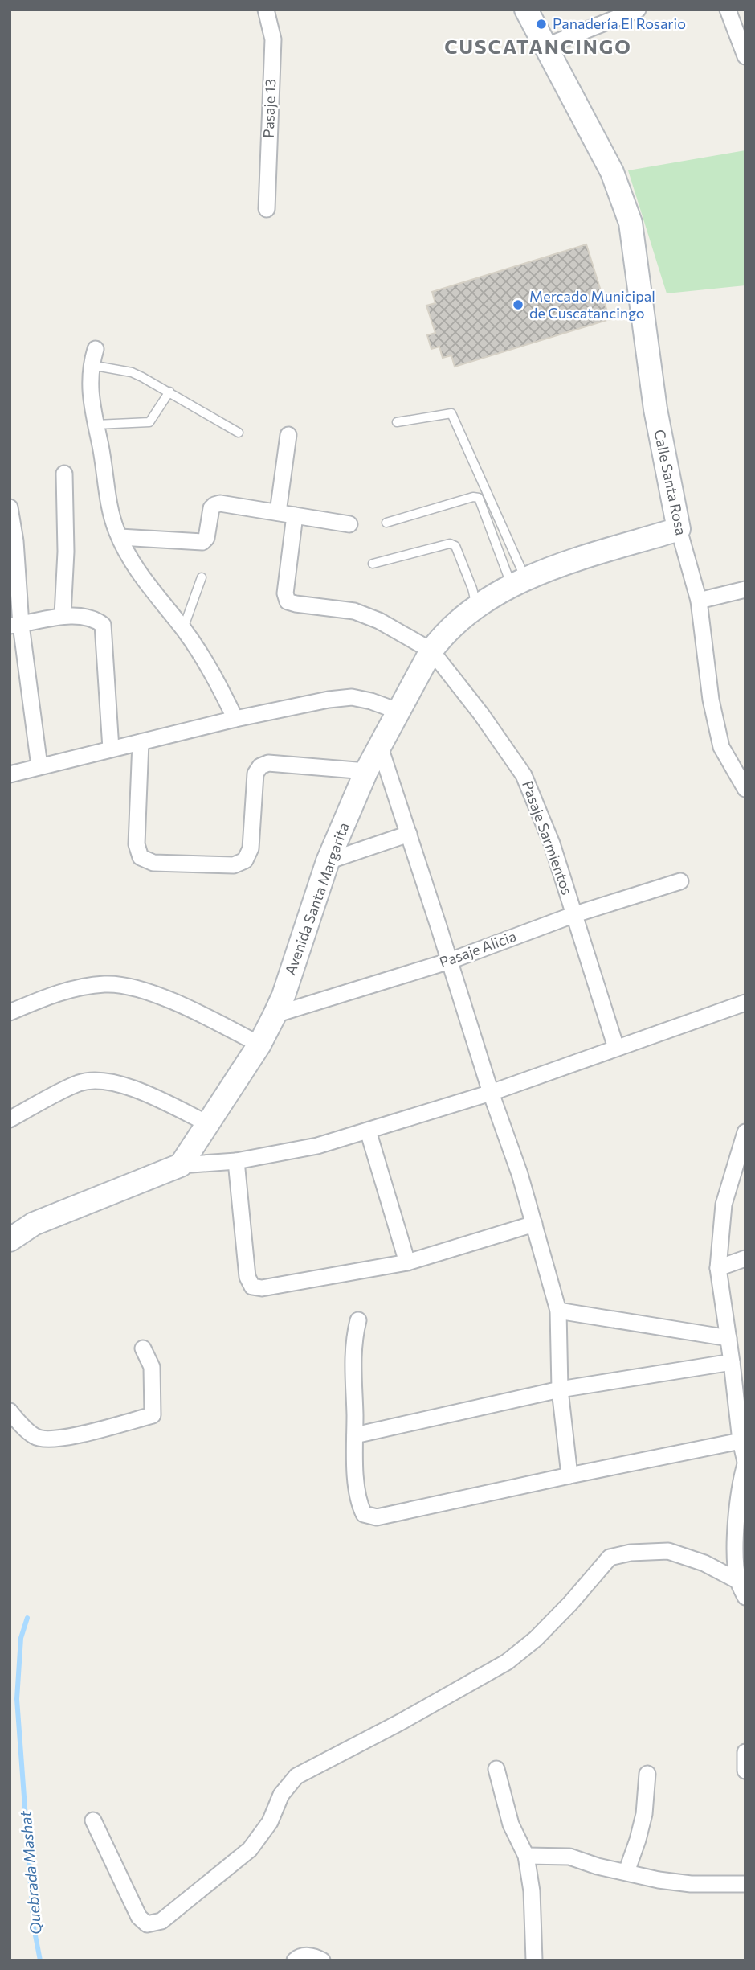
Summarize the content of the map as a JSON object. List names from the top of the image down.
{
  "streets": {
    "street": [
      "Pasaje 13",
      "Calle Santa Rosa",
      "Pasaje Sarmientos",
      "Avenida Santa Margarita",
      "Pasaje Alicia"
    ]
  },
  "crossings": [
    ["Calle Santa Rosa", "Avenida Santa Margarita"],
    ["Pasaje Sarmientos", "Avenida Santa Margarita"],
    ["Pasaje Sarmientos", "Pasaje Alicia"],
    ["Avenida Santa Margarita", "Pasaje Alicia"]
  ],
  "districts": ["CUSCATANCINGO"],
  "water": ["Quebrada Mashat"],
  "places": ["Panadería El Rosario", "Mercado Municipal de Cuscatancingo"]
}
